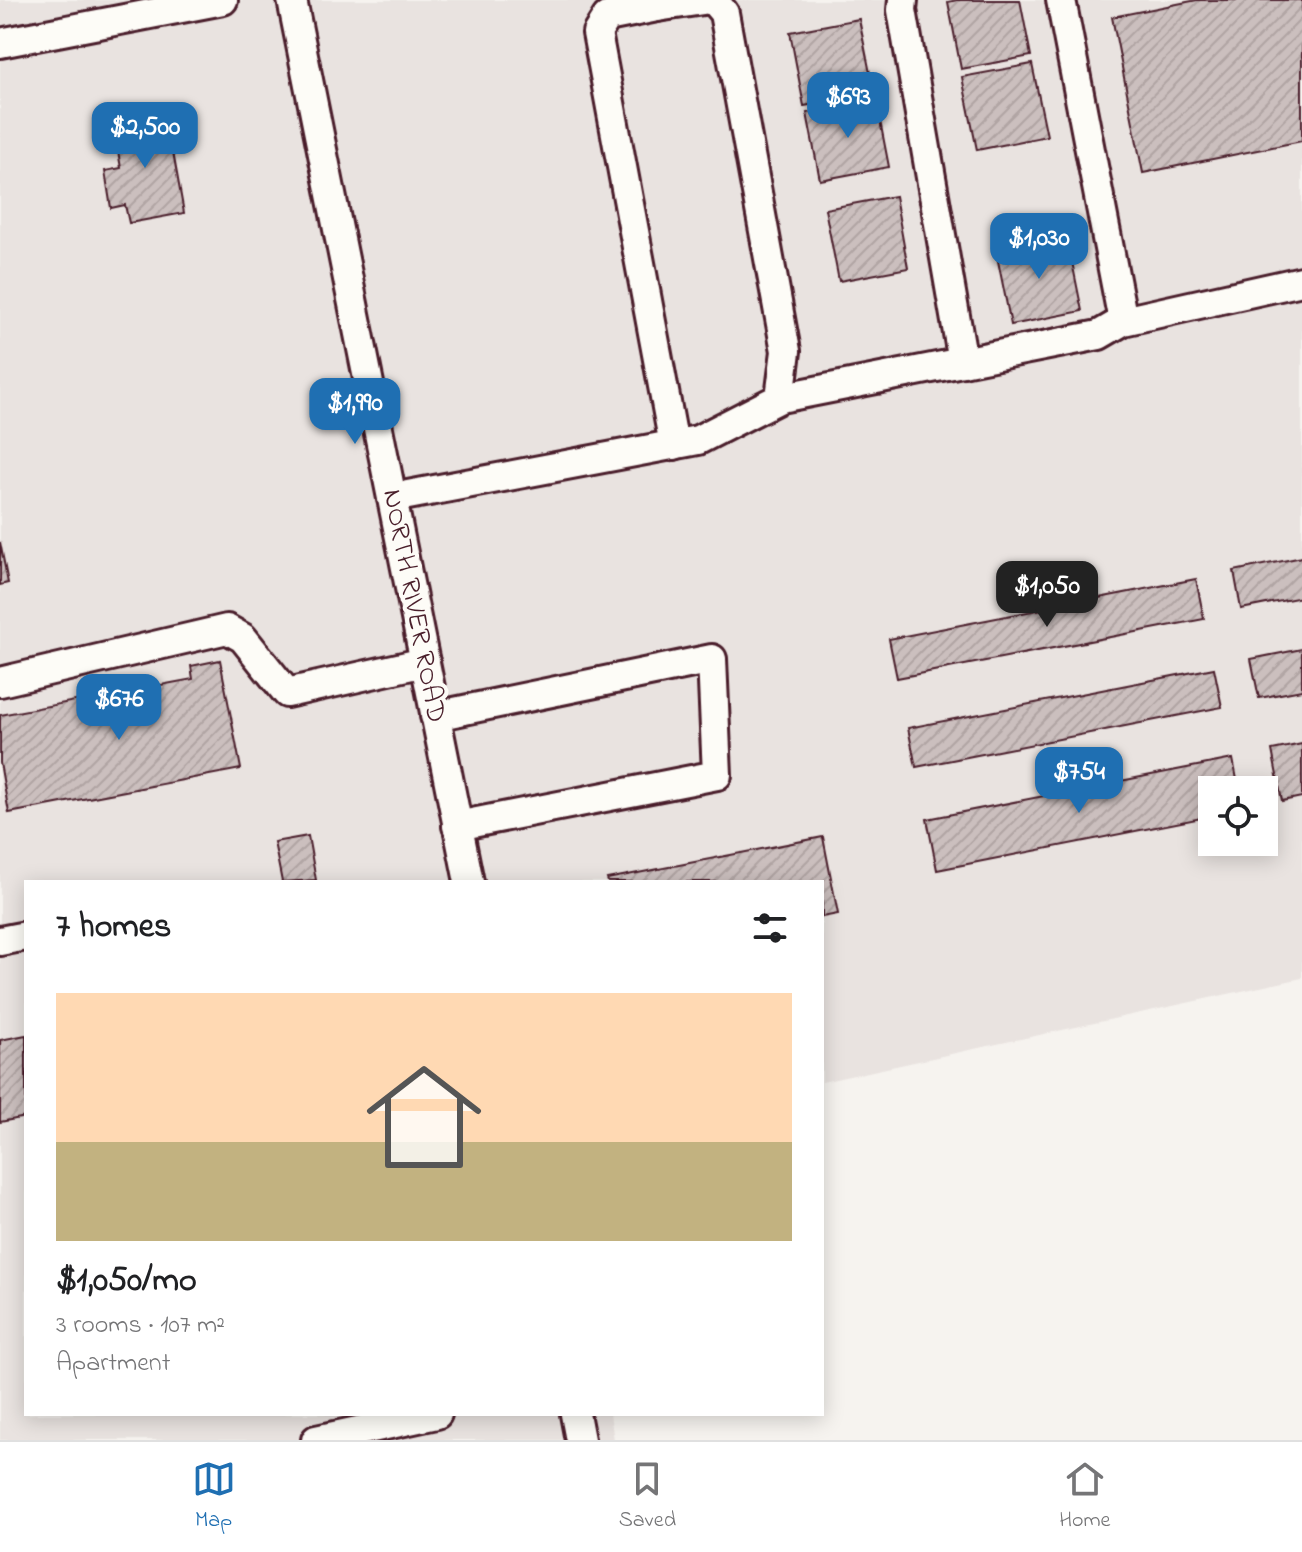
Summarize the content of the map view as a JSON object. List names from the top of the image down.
{
  "streets": {
    "street": ["NORTH RIVER ROAD"]
  },
  "page": {
    "price": [
      "$693",
      "$2,500",
      "$1,030",
      "$1,990",
      "$1,050",
      "$676",
      "$754"
    ],
    "heading": "7 homes",
    "list": [
      {
        "name": "$1,050/mo",
        "note": "3 rooms · 107 m² · Apartment"
      }
    ],
    "tabs": ["Map", "Saved", "Home"]
  }
}
